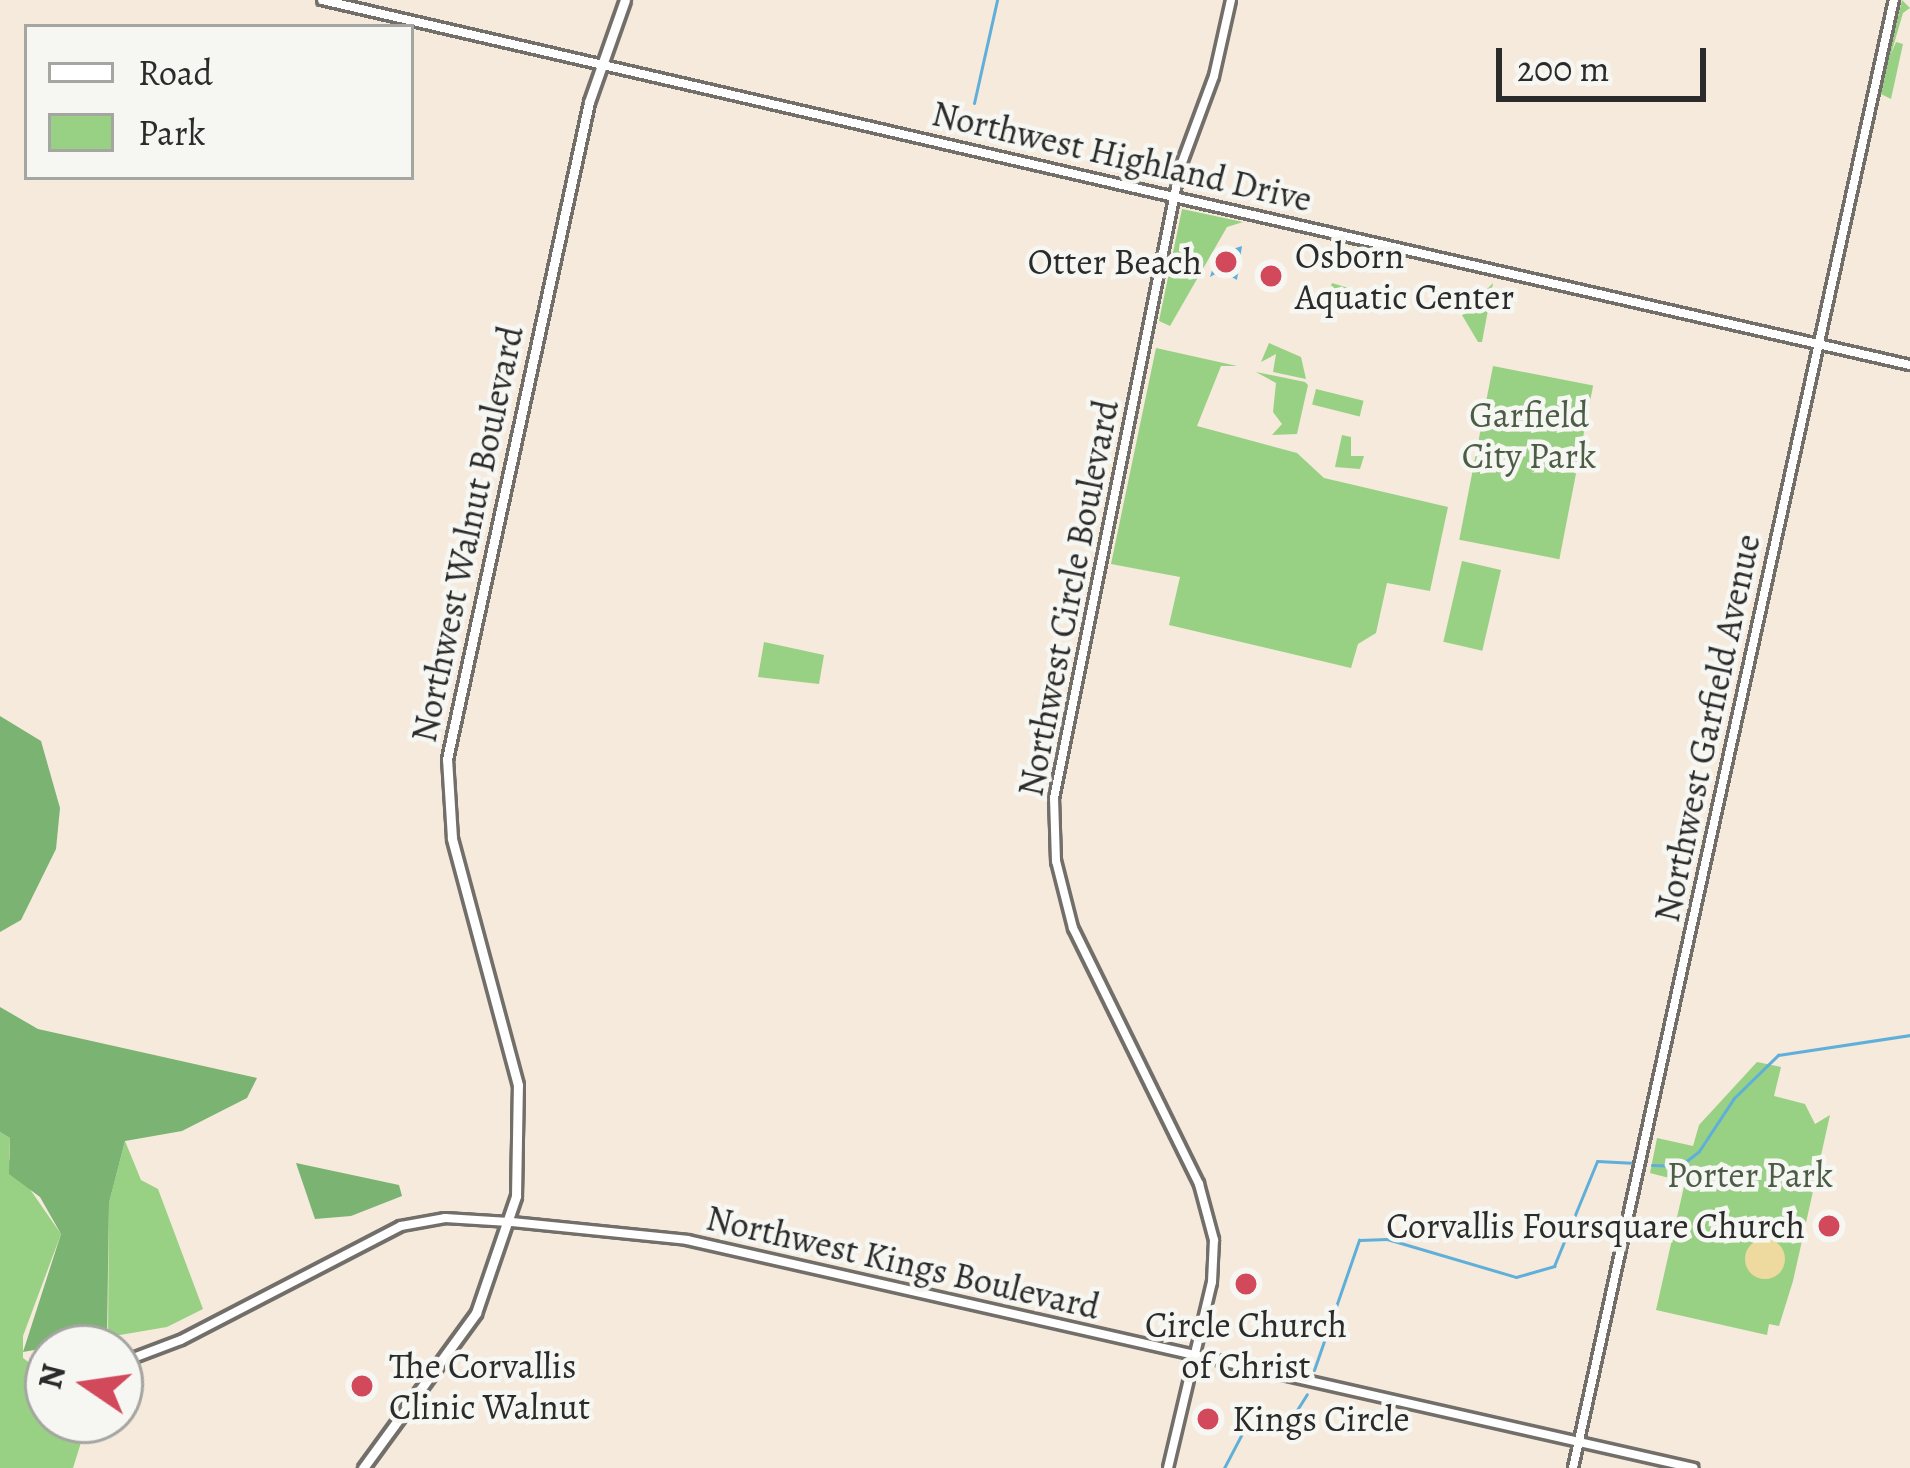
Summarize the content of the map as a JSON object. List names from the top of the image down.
{
  "streets": {
    "main road": [
      "Northwest Highland Drive",
      "Northwest Walnut Boulevard",
      "Northwest Circle Boulevard",
      "Northwest Garfield Avenue",
      "Northwest Kings Boulevard"
    ]
  },
  "crossings": [
    ["Northwest Highland Drive", "Northwest Walnut Boulevard"],
    ["Northwest Highland Drive", "Northwest Circle Boulevard"],
    ["Northwest Highland Drive", "Northwest Garfield Avenue"],
    ["Northwest Walnut Boulevard", "Northwest Kings Boulevard"],
    ["Northwest Circle Boulevard", "Northwest Kings Boulevard"],
    ["Northwest Garfield Avenue", "Northwest Kings Boulevard"]
  ],
  "parks": ["Garfield City Park", "Porter Park"],
  "places": [
    "Otter Beach",
    "Osborn Aquatic Center",
    "Corvallis Foursquare Church",
    "Circle Church of Christ",
    "The Corvallis Clinic Walnut",
    "Kings Circle"
  ],
  "legend": ["Road", "Park"],
  "scale_bar": "200 m",
  "north": "left"
}
